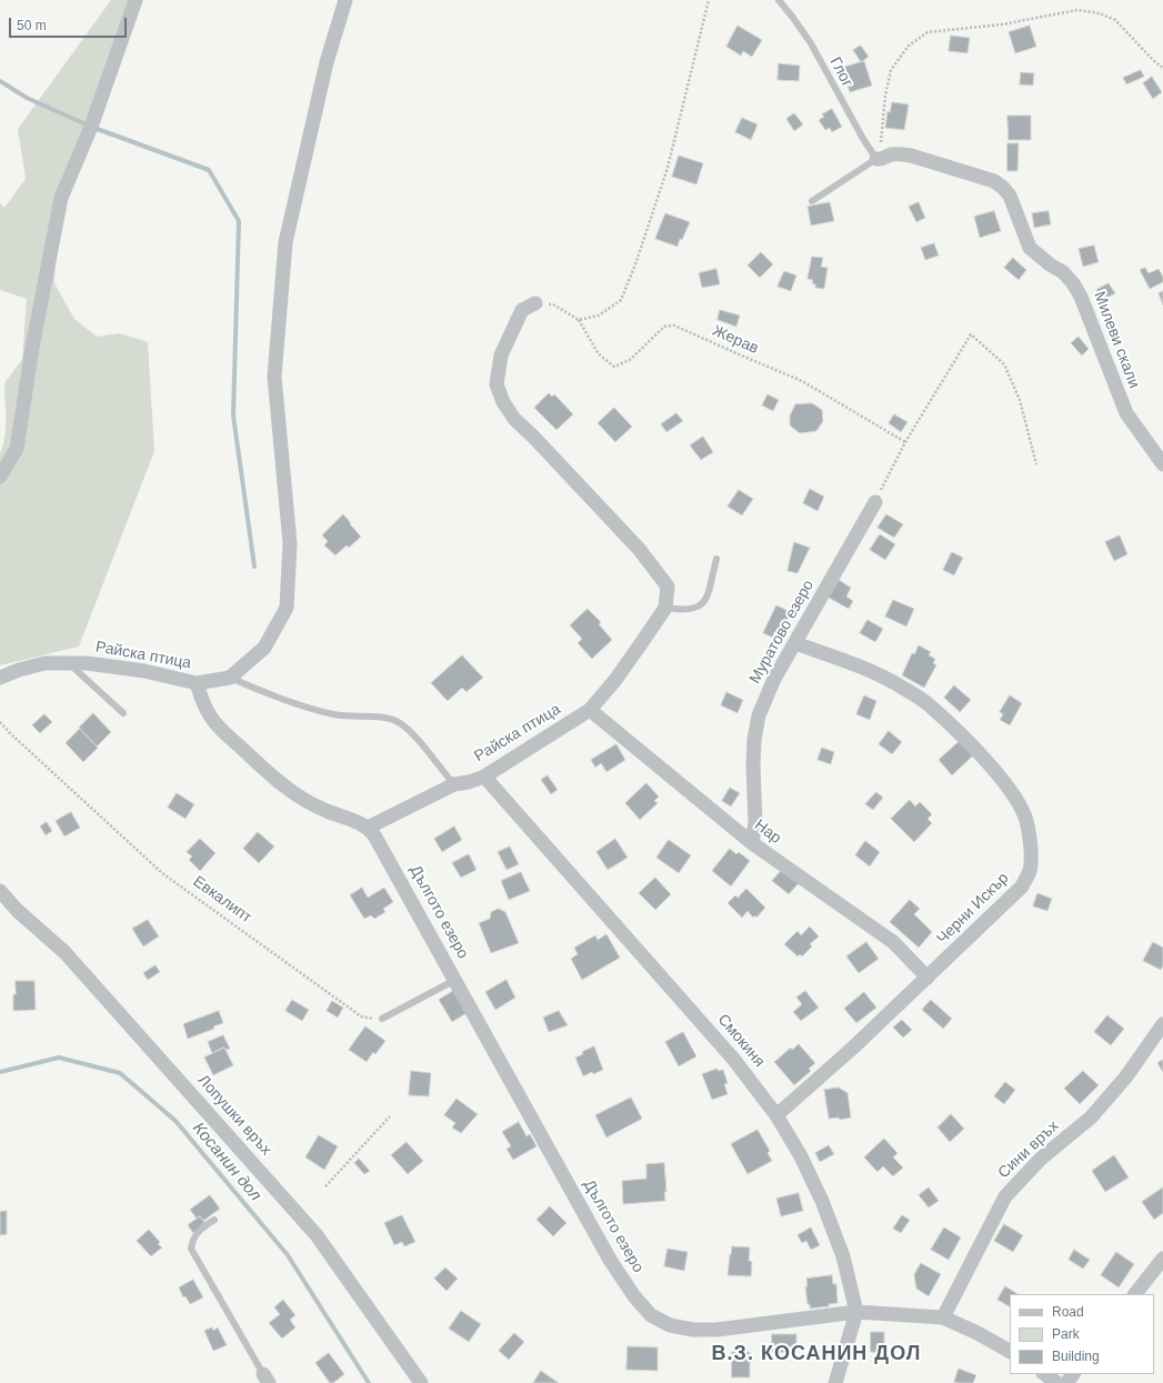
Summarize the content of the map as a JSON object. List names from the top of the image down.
{
  "streets": {
    "street": [
      "Милеви скали",
      "Муратово езеро",
      "Райска птица",
      "Нар",
      "Черни Искър",
      "Дългото езеро",
      "Смокиня",
      "Лопушки връх",
      "Сини връх"
    ],
    "lane": ["Глог"],
    "path": ["Жерав", "Евкалипт"]
  },
  "crossings": [
    ["Глог", "Милеви скали"],
    ["Муратово езеро", "Нар"],
    ["Муратово езеро", "Черни Искър"],
    ["Райска птица", "Нар"],
    ["Райска птица", "Дългото езеро"],
    ["Райска птица", "Смокиня"],
    ["Нар", "Черни Искър"],
    ["Черни Искър", "Смокиня"],
    ["Дългото езеро", "Смокиня"],
    ["Дългото езеро", "Сини връх"]
  ],
  "districts": ["В.З. КОСАНИН ДОЛ"],
  "water": ["Косанин дол"],
  "legend": ["Road", "Park", "Building"],
  "scale_bar": "50 m"
}
